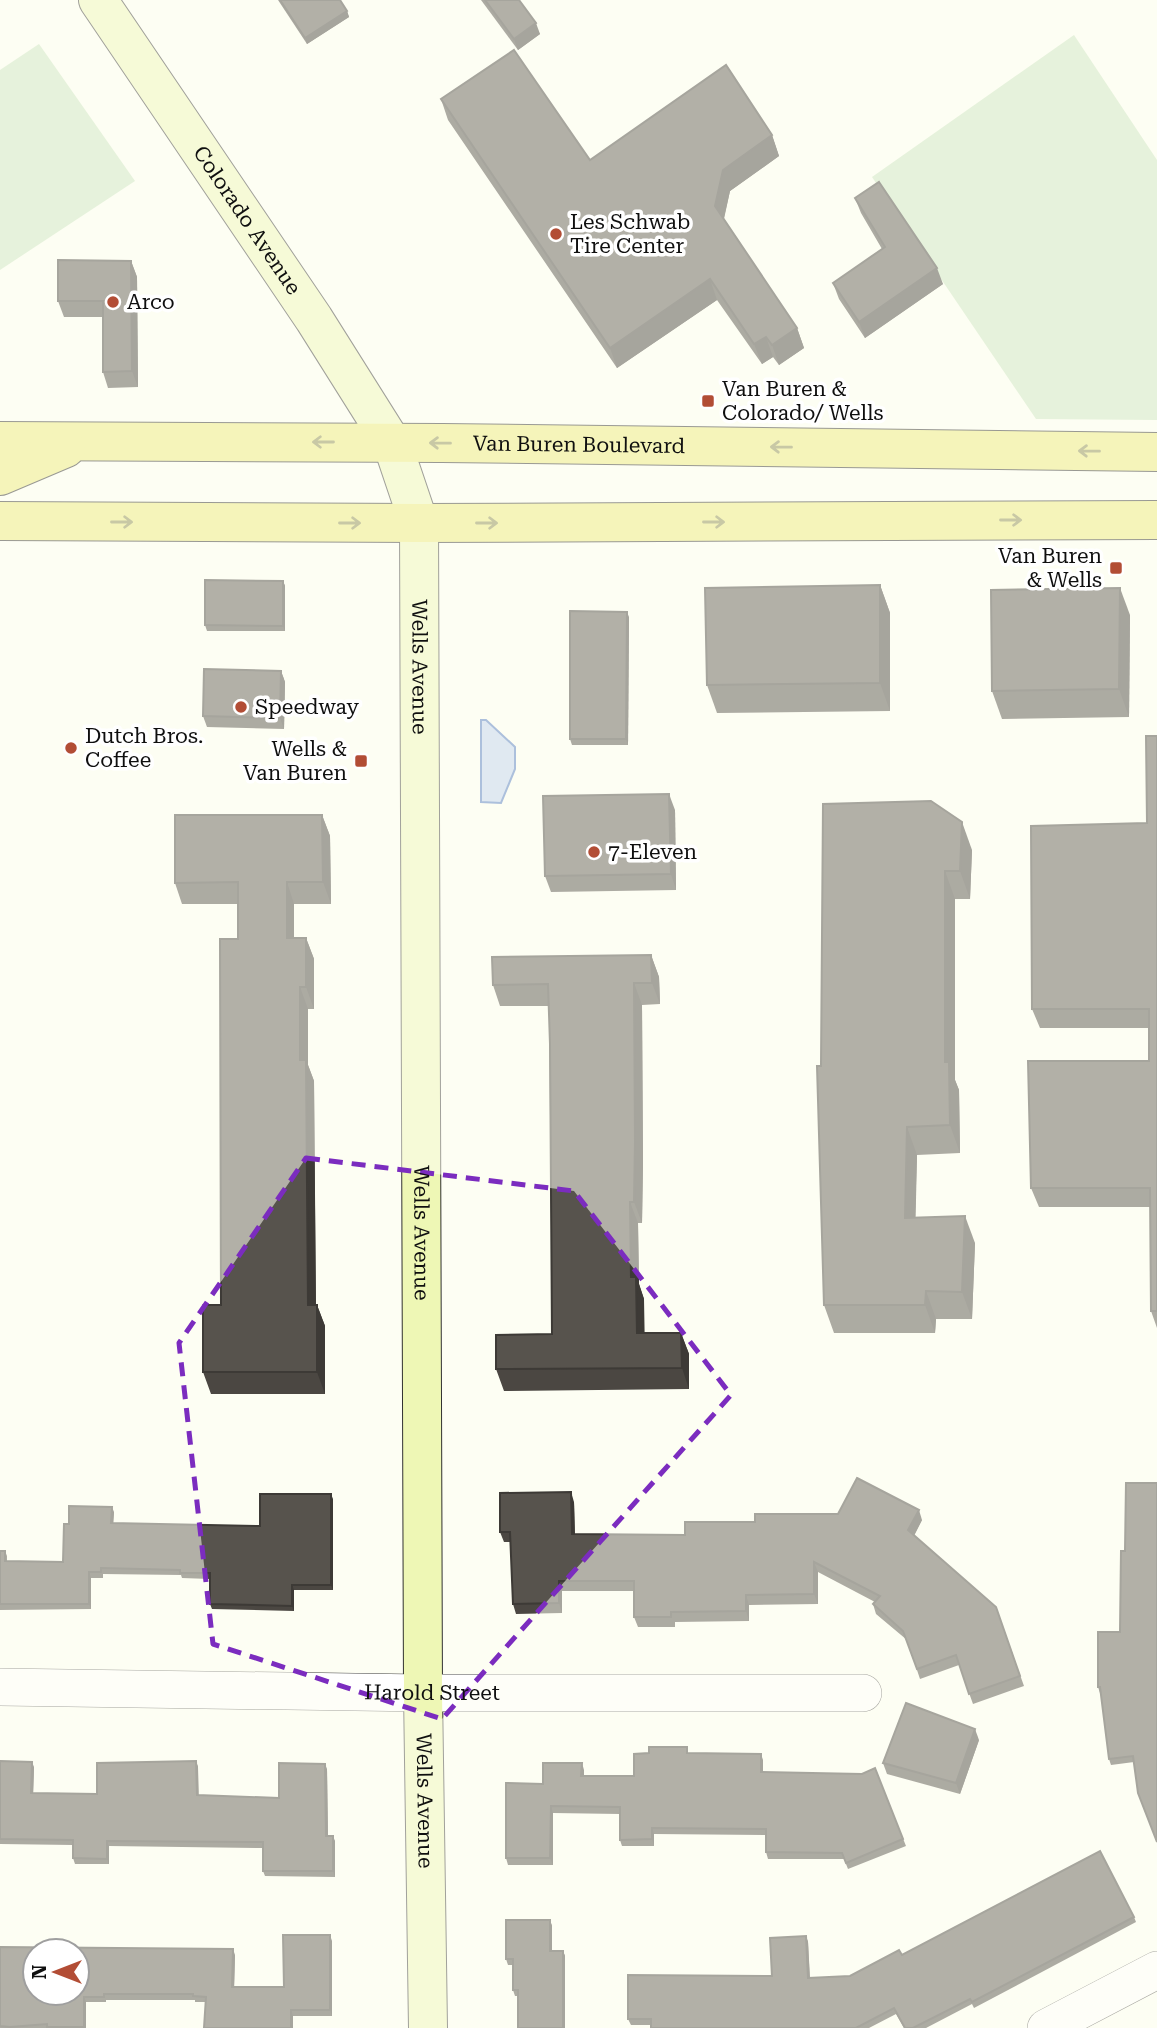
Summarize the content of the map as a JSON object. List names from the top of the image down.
{
  "streets": {
    "main road": ["Colorado Avenue", "Van Buren Boulevard", "Wells Avenue"],
    "street": ["Harold Street"]
  },
  "crossings": [
    ["Colorado Avenue", "Van Buren Boulevard"],
    ["Colorado Avenue", "Wells Avenue"],
    ["Van Buren Boulevard", "Wells Avenue"],
    ["Wells Avenue", "Harold Street"]
  ],
  "places": {
    "other": [
      "Les Schwab Tire Center",
      "Arco",
      "Speedway",
      "Dutch Bros. Coffee",
      "7-Eleven"
    ],
    "transit": ["Van Buren & Colorado/ Wells", "Van Buren & Wells", "Wells & Van Buren"]
  },
  "north": "left"
}
